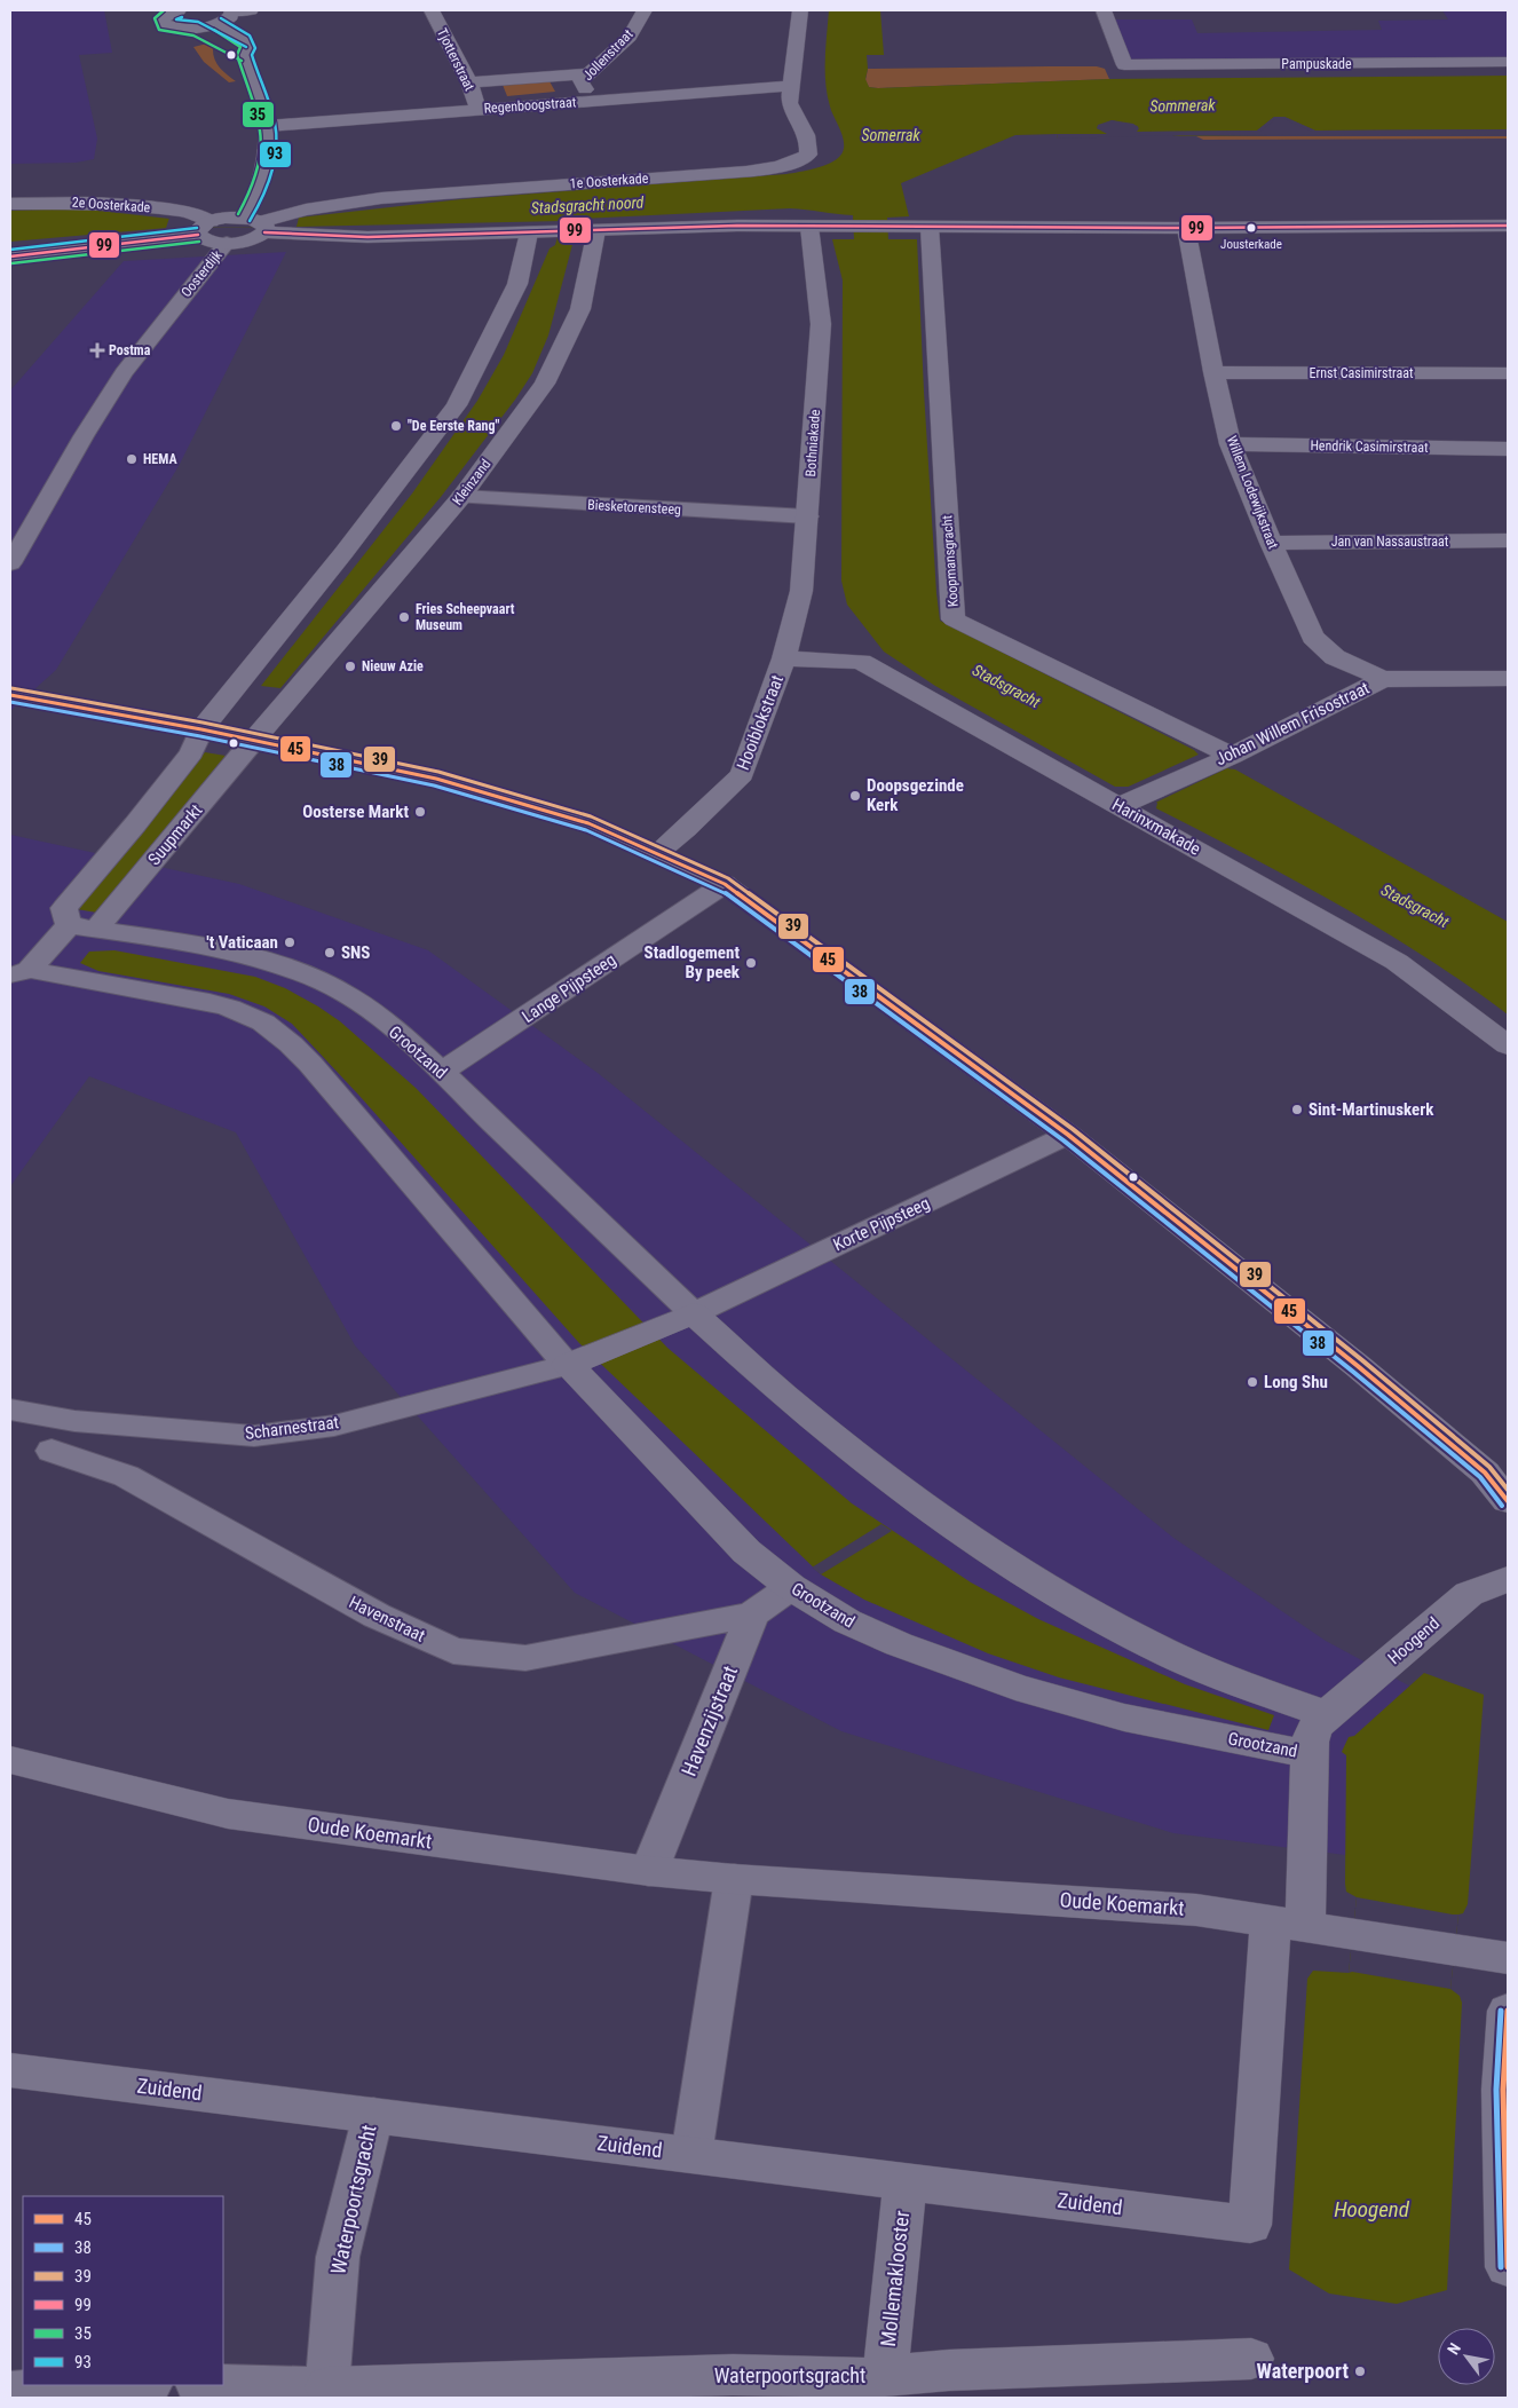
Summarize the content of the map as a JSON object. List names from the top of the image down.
{
  "streets": {
    "street": [
      "Jollenstraat",
      "Tjotterstraat",
      "Pampuskade",
      "Regenboogstraat",
      "1e Oosterkade",
      "2e Oosterkade",
      "Oosterdijk",
      "Ernst Casimirstraat",
      "Bothniakade",
      "Hendrik Casimirstraat",
      "Kleinzand",
      "Willem Lodewijkstraat",
      "Biesketorensteeg",
      "Jan van Nassaustraat",
      "Koopmansgracht",
      "Hooiblokstraat",
      "Johan Willem Frisostraat",
      "Harinxmakade",
      "Suupmarkt",
      "Lange Pijpsteeg",
      "Grootzand",
      "Korte Pijpsteeg",
      "Scharnestraat",
      "Havenstraat",
      "Hoogend",
      "Havenzijstraat",
      "Oude Koemarkt",
      "Zuidend",
      "Waterpoortsgracht",
      "Mollemaklooster"
    ]
  },
  "crossings": [
    ["Jollenstraat", "Regenboogstraat"],
    ["Tjotterstraat", "Regenboogstraat"],
    ["Regenboogstraat", "1e Oosterkade"],
    ["2e Oosterkade", "Oosterdijk"],
    ["Ernst Casimirstraat", "Willem Lodewijkstraat"],
    ["Bothniakade", "Biesketorensteeg"],
    ["Bothniakade", "Hooiblokstraat"],
    ["Bothniakade", "Harinxmakade"],
    ["Hendrik Casimirstraat", "Willem Lodewijkstraat"],
    ["Kleinzand", "Biesketorensteeg"],
    ["Kleinzand", "Suupmarkt"],
    ["Willem Lodewijkstraat", "Jan van Nassaustraat"],
    ["Willem Lodewijkstraat", "Johan Willem Frisostraat"],
    ["Koopmansgracht", "Johan Willem Frisostraat"],
    ["Hooiblokstraat", "Harinxmakade"],
    ["Johan Willem Frisostraat", "Harinxmakade"],
    ["Suupmarkt", "Grootzand"],
    ["Lange Pijpsteeg", "Grootzand"],
    ["Grootzand", "Korte Pijpsteeg"],
    ["Grootzand", "Scharnestraat"],
    ["Grootzand", "Hoogend"],
    ["Havenstraat", "Havenzijstraat"],
    ["Havenzijstraat", "Oude Koemarkt"],
    ["Oude Koemarkt", "Zuidend"],
    ["Zuidend", "Waterpoortsgracht"],
    ["Zuidend", "Mollemaklooster"],
    ["Waterpoortsgracht", "Mollemaklooster"]
  ],
  "water": [
    "Sommerak",
    "Somerrak",
    "Stadsgracht noord",
    "Stadsgracht",
    "Hoogend"
  ],
  "places": {
    "other": [
      "Jousterkade",
      "\"De Eerste Rang\"",
      "HEMA",
      "Fries Scheepvaart Museum",
      "Nieuw Azie",
      "Doopsgezinde Kerk",
      "Oosterse Markt",
      "'t Vaticaan",
      "SNS",
      "Stadlogement By peek",
      "Sint-Martinuskerk",
      "Long Shu",
      "Waterpoort"
    ],
    "health": ["Postma"]
  },
  "lines": [
    "transit line 35",
    "transit line 93",
    "transit line 99",
    "transit line 39",
    "transit line 45",
    "transit line 38"
  ],
  "legend": [
    "45",
    "38",
    "39",
    "99",
    "35",
    "93"
  ],
  "north": "top left"
}
